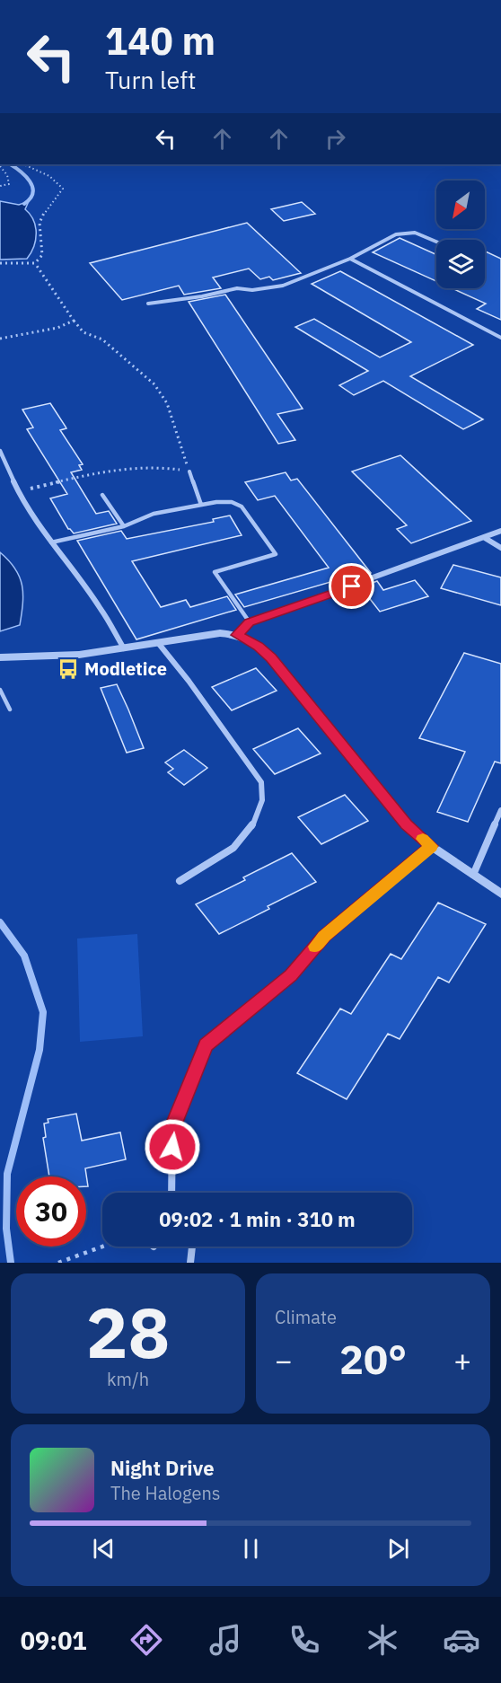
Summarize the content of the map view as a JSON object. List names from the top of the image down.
{
  "places": {
    "bus stop": ["Modletice"]
  },
  "north": "bottom left",
  "page": {
    "turn": ["140 m", "Turn left"],
    "limit": "30",
    "trip": "09:02 · 1 min · 310 m",
    "tile": [
      ["28", "km/h"],
      "Climate"
    ],
    "heat": ["−", "20°", "+"],
    "song": ["Night Drive", "The Halogens"],
    "tabs": "09:01"
  }
}
